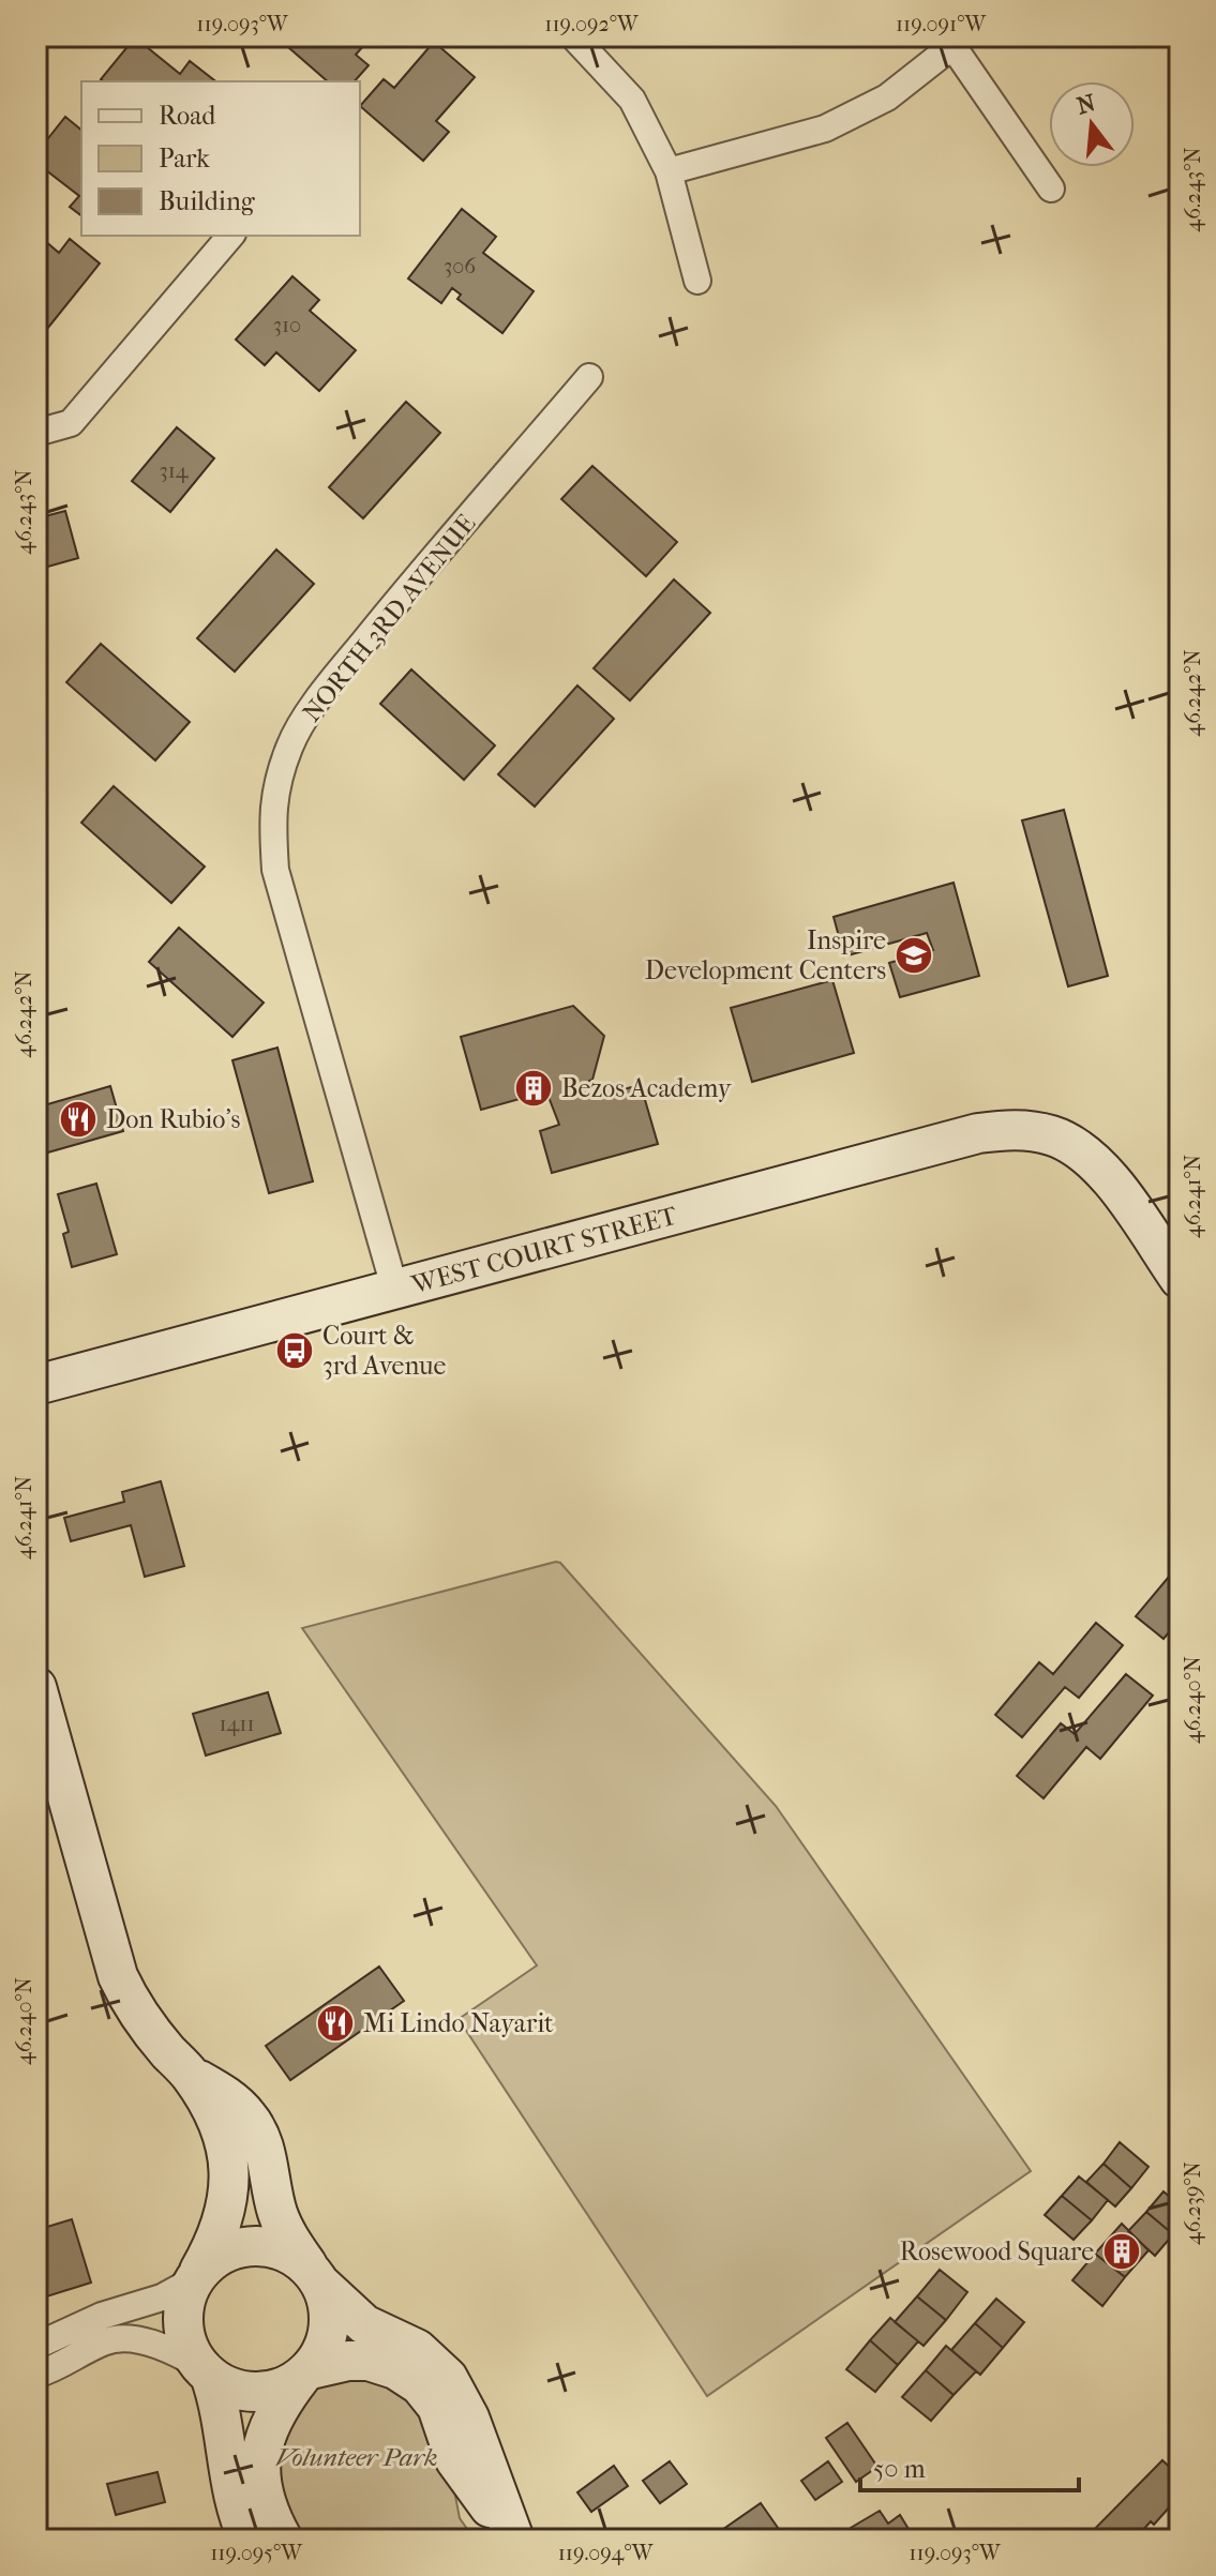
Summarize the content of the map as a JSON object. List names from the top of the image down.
{
  "streets": {
    "street": ["NORTH 3RD AVENUE", "WEST COURT STREET"]
  },
  "crossings": [
    ["NORTH 3RD AVENUE", "WEST COURT STREET"]
  ],
  "parks": ["Volunteer Park"],
  "places": {
    "school or university": ["Inspire Development Centers"],
    "building": ["Bezos Academy", "Rosewood Square"],
    "restaurant": ["Don Rubio's", "Mi Lindo Nayarit"],
    "bus stop": ["Court & 3rd Avenue"]
  },
  "house_numbers": [
    "306",
    "310",
    "314",
    "1411"
  ],
  "legend": ["Road", "Park", "Building"],
  "scale_bar": "50 m",
  "north": "top",
  "coordinates": [
    "119.093°W",
    "119.092°W",
    "119.091°W",
    "46.243°N",
    "46.242°N",
    "46.241°N",
    "46.240°N",
    "46.239°N",
    "119.095°W",
    "119.094°W"
  ]
}
